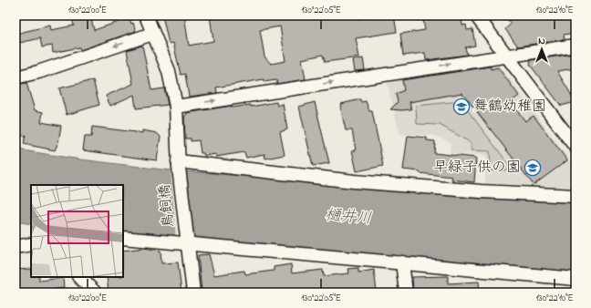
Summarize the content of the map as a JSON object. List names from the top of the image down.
{
  "streets": {
    "street": ["鳥飼橋"]
  },
  "water": ["樋井川"],
  "places": {
    "school or university": ["舞鶴幼稚園", "早緑子供の園"]
  },
  "north": "top",
  "coordinates": ["130°22'00\"E", "130°22'05\"E", "130°22'10\"E"]
}
